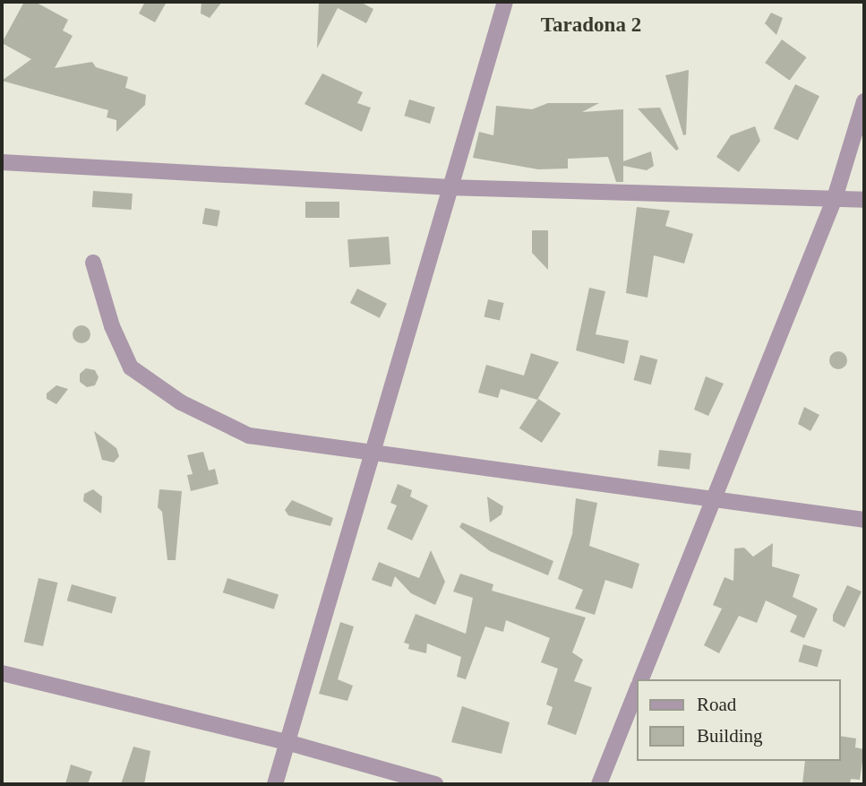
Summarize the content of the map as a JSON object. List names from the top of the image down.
{
  "districts": ["Taradona 2"],
  "legend": ["Road", "Building"]
}
